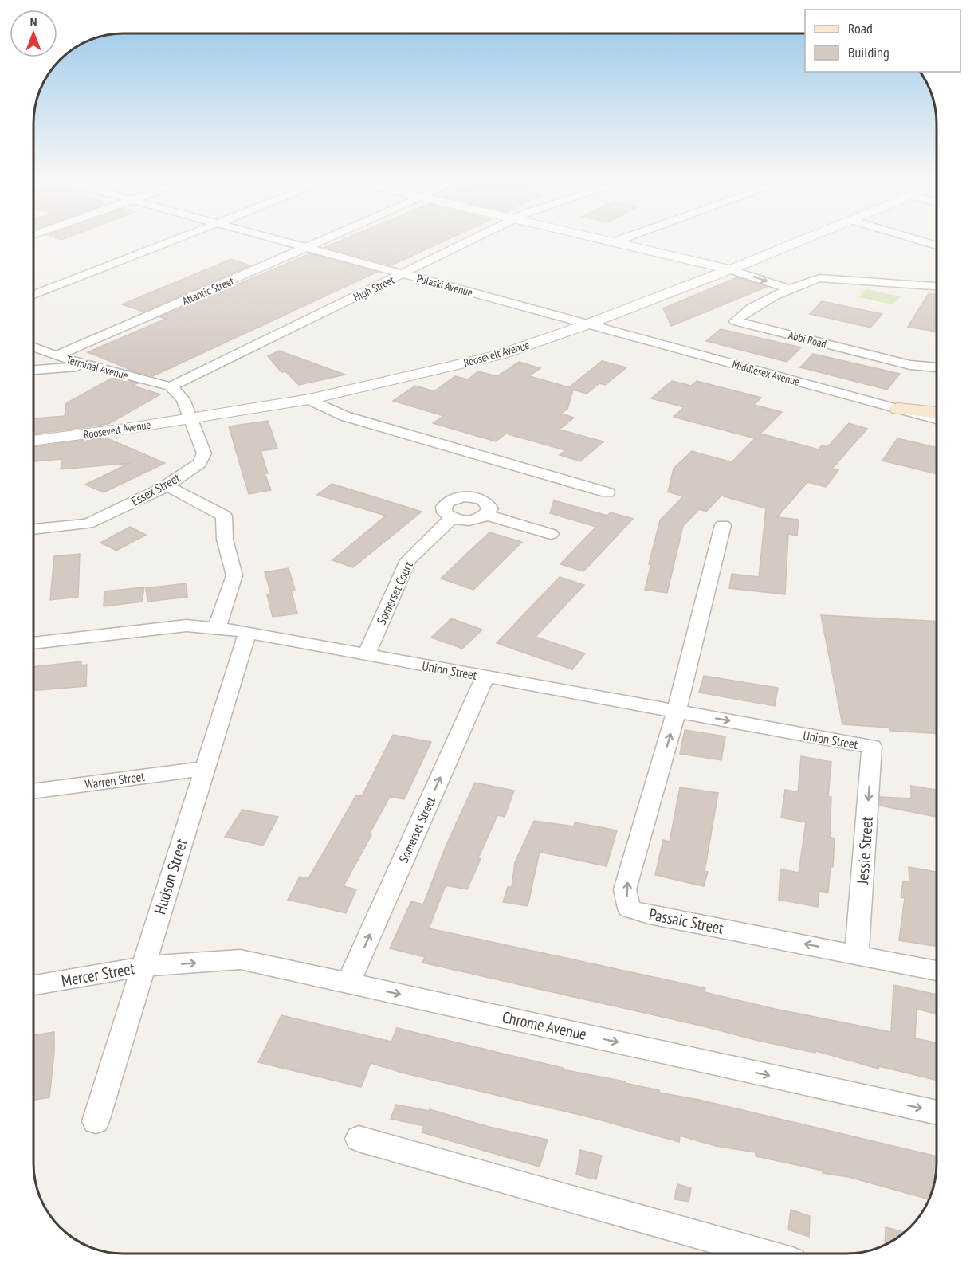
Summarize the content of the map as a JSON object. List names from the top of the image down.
{
  "streets": {
    "street": [
      "Pulaski Avenue",
      "High Street",
      "Atlantic Street",
      "Abbi Road",
      "Roosevelt Avenue",
      "Terminal Avenue",
      "Middlesex Avenue",
      "Essex Street",
      "Somerset Court",
      "Union Street",
      "Warren Street",
      "Somerset Street",
      "Jessie Street",
      "Hudson Street",
      "Passaic Street",
      "Mercer Street",
      "Chrome Avenue"
    ]
  },
  "crossings": [
    ["Pulaski Avenue", "High Street"],
    ["Pulaski Avenue", "Atlantic Street"],
    ["Pulaski Avenue", "Roosevelt Avenue"],
    ["Pulaski Avenue", "Middlesex Avenue"],
    ["High Street", "Terminal Avenue"],
    ["High Street", "Essex Street"],
    ["Atlantic Street", "Terminal Avenue"],
    ["Roosevelt Avenue", "Middlesex Avenue"],
    ["Roosevelt Avenue", "Essex Street"],
    ["Terminal Avenue", "Essex Street"],
    ["Somerset Court", "Union Street"],
    ["Union Street", "Somerset Street"],
    ["Union Street", "Jessie Street"],
    ["Union Street", "Hudson Street"],
    ["Union Street", "Passaic Street"],
    ["Warren Street", "Hudson Street"],
    ["Somerset Street", "Chrome Avenue"],
    ["Jessie Street", "Passaic Street"],
    ["Hudson Street", "Mercer Street"],
    ["Hudson Street", "Chrome Avenue"],
    ["Mercer Street", "Chrome Avenue"]
  ],
  "one_way": ["Somerset Street", "Jessie Street", "Chrome Avenue"],
  "legend": ["Road", "Building"],
  "north": "top"
}
